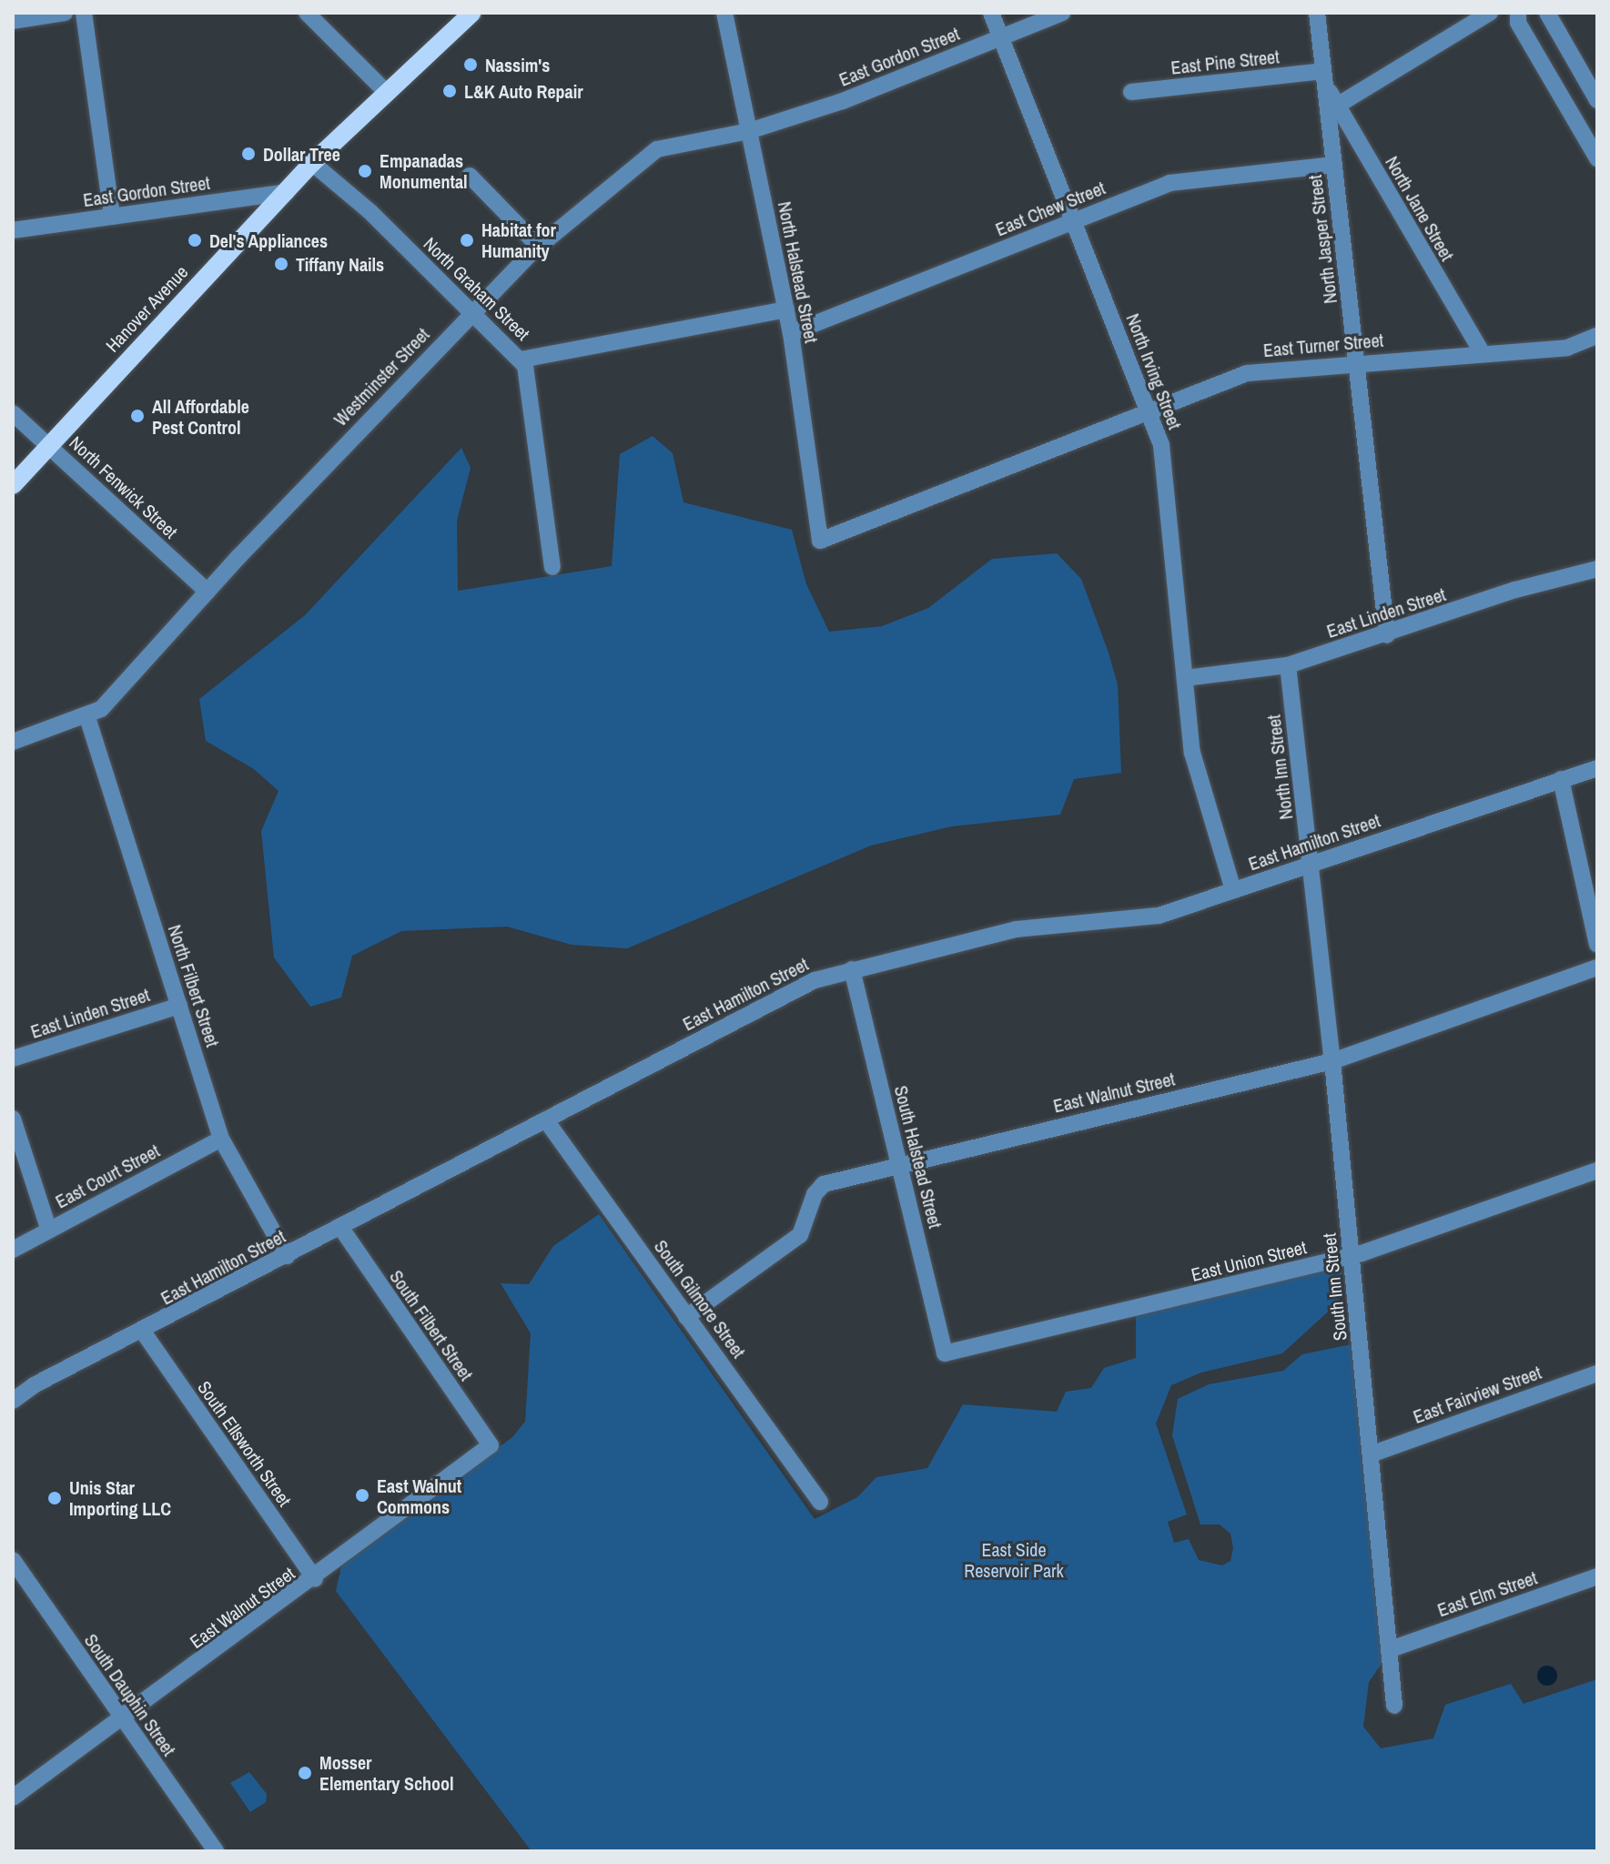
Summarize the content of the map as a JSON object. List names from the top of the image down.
{
  "streets": {
    "main road": ["Hanover Avenue"],
    "street": [
      "East Gordon Street",
      "East Pine Street",
      "East Chew Street",
      "North Jane Street",
      "North Jasper Street",
      "North Halstead Street",
      "North Graham Street",
      "East Turner Street",
      "North Irving Street",
      "Westminster Street",
      "North Fenwick Street",
      "East Linden Street",
      "North Inn Street",
      "East Hamilton Street",
      "North Filbert Street",
      "East Walnut Street",
      "South Halstead Street",
      "East Court Street",
      "East Union Street",
      "South Inn Street",
      "South Gilmore Street",
      "South Filbert Street",
      "East Fairview Street",
      "South Ellsworth Street",
      "East Elm Street",
      "South Dauphin Street"
    ]
  },
  "crossings": [
    ["East Gordon Street", "North Halstead Street"],
    ["East Gordon Street", "Hanover Avenue"],
    ["East Gordon Street", "North Irving Street"],
    ["East Gordon Street", "Westminster Street"],
    ["East Pine Street", "North Jane Street"],
    ["East Pine Street", "North Jasper Street"],
    ["East Chew Street", "North Jasper Street"],
    ["East Chew Street", "North Halstead Street"],
    ["East Chew Street", "North Irving Street"],
    ["North Jane Street", "North Jasper Street"],
    ["North Jane Street", "East Turner Street"],
    ["North Jasper Street", "East Turner Street"],
    ["North Jasper Street", "East Linden Street"],
    ["North Halstead Street", "East Turner Street"],
    ["North Halstead Street", "Westminster Street"],
    ["North Graham Street", "Hanover Avenue"],
    ["North Graham Street", "Westminster Street"],
    ["Hanover Avenue", "North Fenwick Street"],
    ["East Turner Street", "North Irving Street"],
    ["North Irving Street", "East Linden Street"],
    ["North Irving Street", "East Hamilton Street"],
    ["Westminster Street", "North Fenwick Street"],
    ["Westminster Street", "North Filbert Street"],
    ["East Linden Street", "North Inn Street"],
    ["East Linden Street", "North Filbert Street"],
    ["North Inn Street", "East Hamilton Street"],
    ["North Inn Street", "South Inn Street"],
    ["East Hamilton Street", "North Filbert Street"],
    ["East Hamilton Street", "South Halstead Street"],
    ["East Hamilton Street", "South Inn Street"],
    ["East Hamilton Street", "South Gilmore Street"],
    ["East Hamilton Street", "South Filbert Street"],
    ["East Hamilton Street", "South Ellsworth Street"],
    ["North Filbert Street", "East Court Street"],
    ["East Walnut Street", "South Halstead Street"],
    ["East Walnut Street", "South Inn Street"],
    ["East Walnut Street", "South Gilmore Street"],
    ["East Walnut Street", "South Filbert Street"],
    ["East Walnut Street", "South Ellsworth Street"],
    ["East Walnut Street", "South Dauphin Street"],
    ["South Halstead Street", "East Union Street"],
    ["East Union Street", "South Inn Street"],
    ["South Inn Street", "East Fairview Street"],
    ["South Inn Street", "East Elm Street"]
  ],
  "parks": ["East Side Reservoir Park"],
  "places": [
    "Nassim's",
    "L&K Auto Repair",
    "Dollar Tree",
    "Empanadas Monumental",
    "Del's Appliances",
    "Habitat for Humanity",
    "Tiffany Nails",
    "All Affordable Pest Control",
    "East Walnut Commons",
    "Unis Star Importing LLC",
    "Mosser Elementary School"
  ]
}
